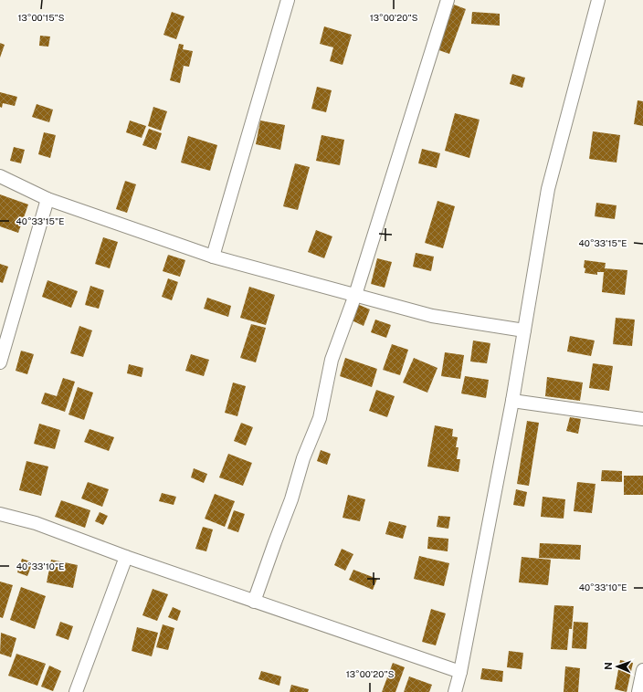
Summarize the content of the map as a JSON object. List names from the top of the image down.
{
  "north": "left",
  "coordinates": [
    "13°00'15\"S",
    "13°00'20\"S",
    "40°33'15\"E",
    "40°33'10\"E"
  ]
}
